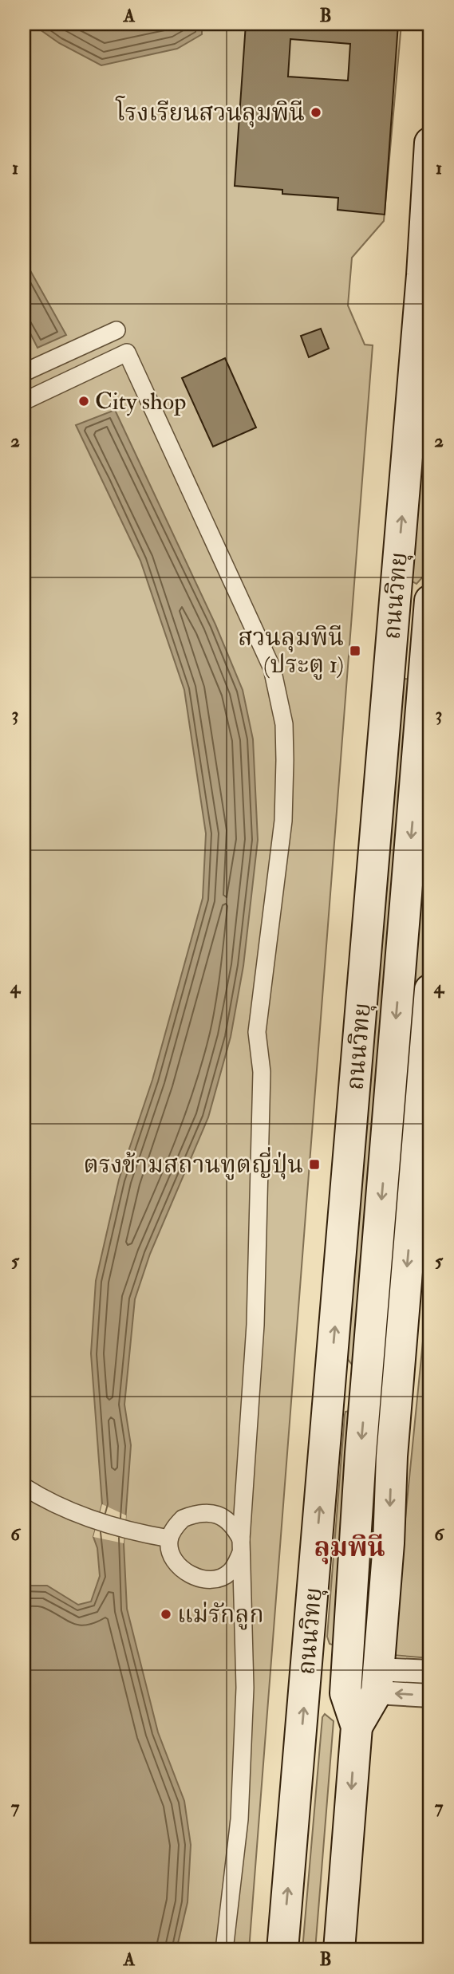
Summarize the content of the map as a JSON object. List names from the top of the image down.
{
  "streets": {
    "main road": ["ถนนวิทยุ"]
  },
  "districts": ["ลุมพินี"],
  "places": {
    "other": ["โรงเรียนสวนลุมพินี", "City shop", "แม่รักลูก"],
    "transit": ["สวนลุมพินี (ประตู 1)", "ตรงข้ามสถานทูตญี่ปุ่น"]
  },
  "grid": {
    "columns": ["A", "B"],
    "rows": [
      "1",
      "2",
      "3",
      "4",
      "5",
      "6",
      "7"
    ]
  }
}
